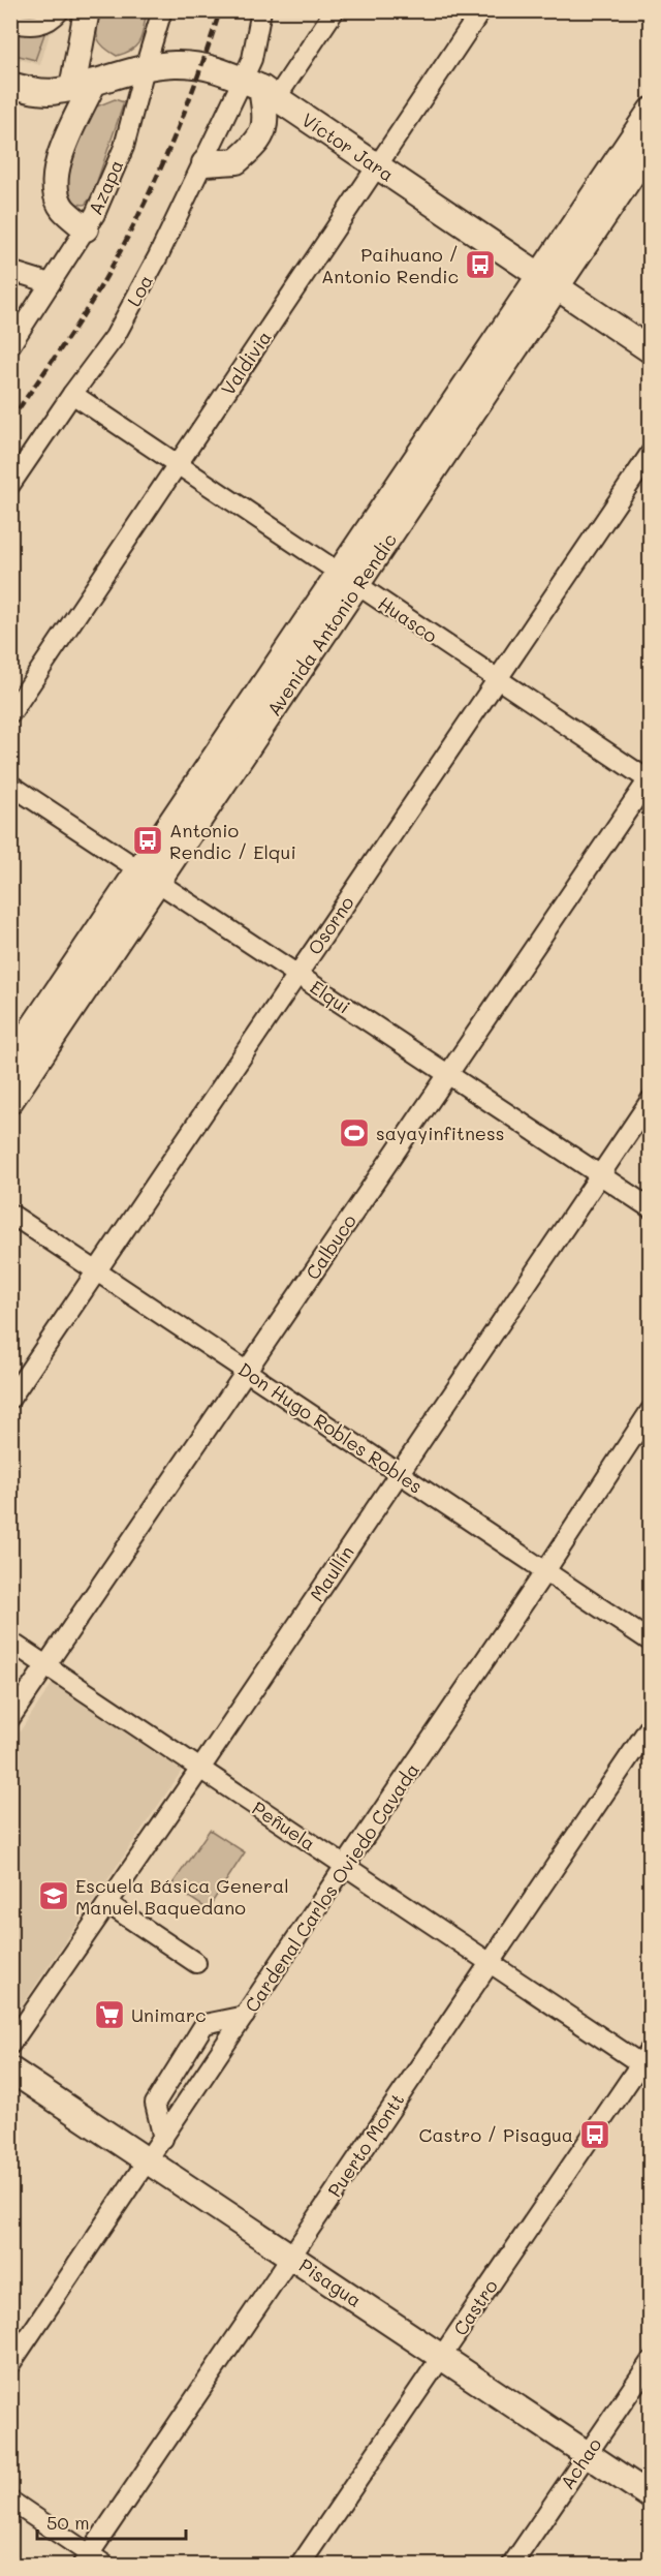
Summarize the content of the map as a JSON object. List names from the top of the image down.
{
  "streets": {
    "main road": ["Víctor Jara", "Avenida Antonio Rendic", "Pisagua"],
    "street": [
      "Azapa",
      "Loa",
      "Valdivia",
      "Huasco",
      "Osorno",
      "Elqui",
      "Calbuco",
      "Don Hugo Robles Robles",
      "Maullín",
      "Peñuela",
      "Cardenal Carlos Oviedo Cavada",
      "Puerto Montt",
      "Castro",
      "Achao"
    ]
  },
  "crossings": [
    ["Víctor Jara", "Azapa"],
    ["Víctor Jara", "Loa"],
    ["Víctor Jara", "Valdivia"],
    ["Víctor Jara", "Avenida Antonio Rendic"],
    ["Loa", "Huasco"],
    ["Valdivia", "Huasco"],
    ["Huasco", "Avenida Antonio Rendic"],
    ["Huasco", "Osorno"],
    ["Huasco", "Calbuco"],
    ["Avenida Antonio Rendic", "Elqui"],
    ["Osorno", "Elqui"],
    ["Osorno", "Don Hugo Robles Robles"],
    ["Elqui", "Calbuco"],
    ["Elqui", "Maullín"],
    ["Calbuco", "Don Hugo Robles Robles"],
    ["Calbuco", "Peñuela"],
    ["Don Hugo Robles Robles", "Maullín"],
    ["Don Hugo Robles Robles", "Cardenal Carlos Oviedo Cavada"],
    ["Maullín", "Peñuela"],
    ["Peñuela", "Cardenal Carlos Oviedo Cavada"],
    ["Peñuela", "Puerto Montt"],
    ["Peñuela", "Castro"],
    ["Cardenal Carlos Oviedo Cavada", "Pisagua"],
    ["Puerto Montt", "Pisagua"],
    ["Pisagua", "Castro"],
    ["Pisagua", "Achao"]
  ],
  "places": {
    "bus stop": ["Paihuano / Antonio Rendic", "Antonio Rendic / Elqui", "Castro / Pisagua"],
    "sports": ["sayayinfitness"],
    "school or university": ["Escuela Básica General Manuel Baquedano"],
    "supermarket": ["Unimarc"]
  },
  "scale_bar": "50 m"
}
